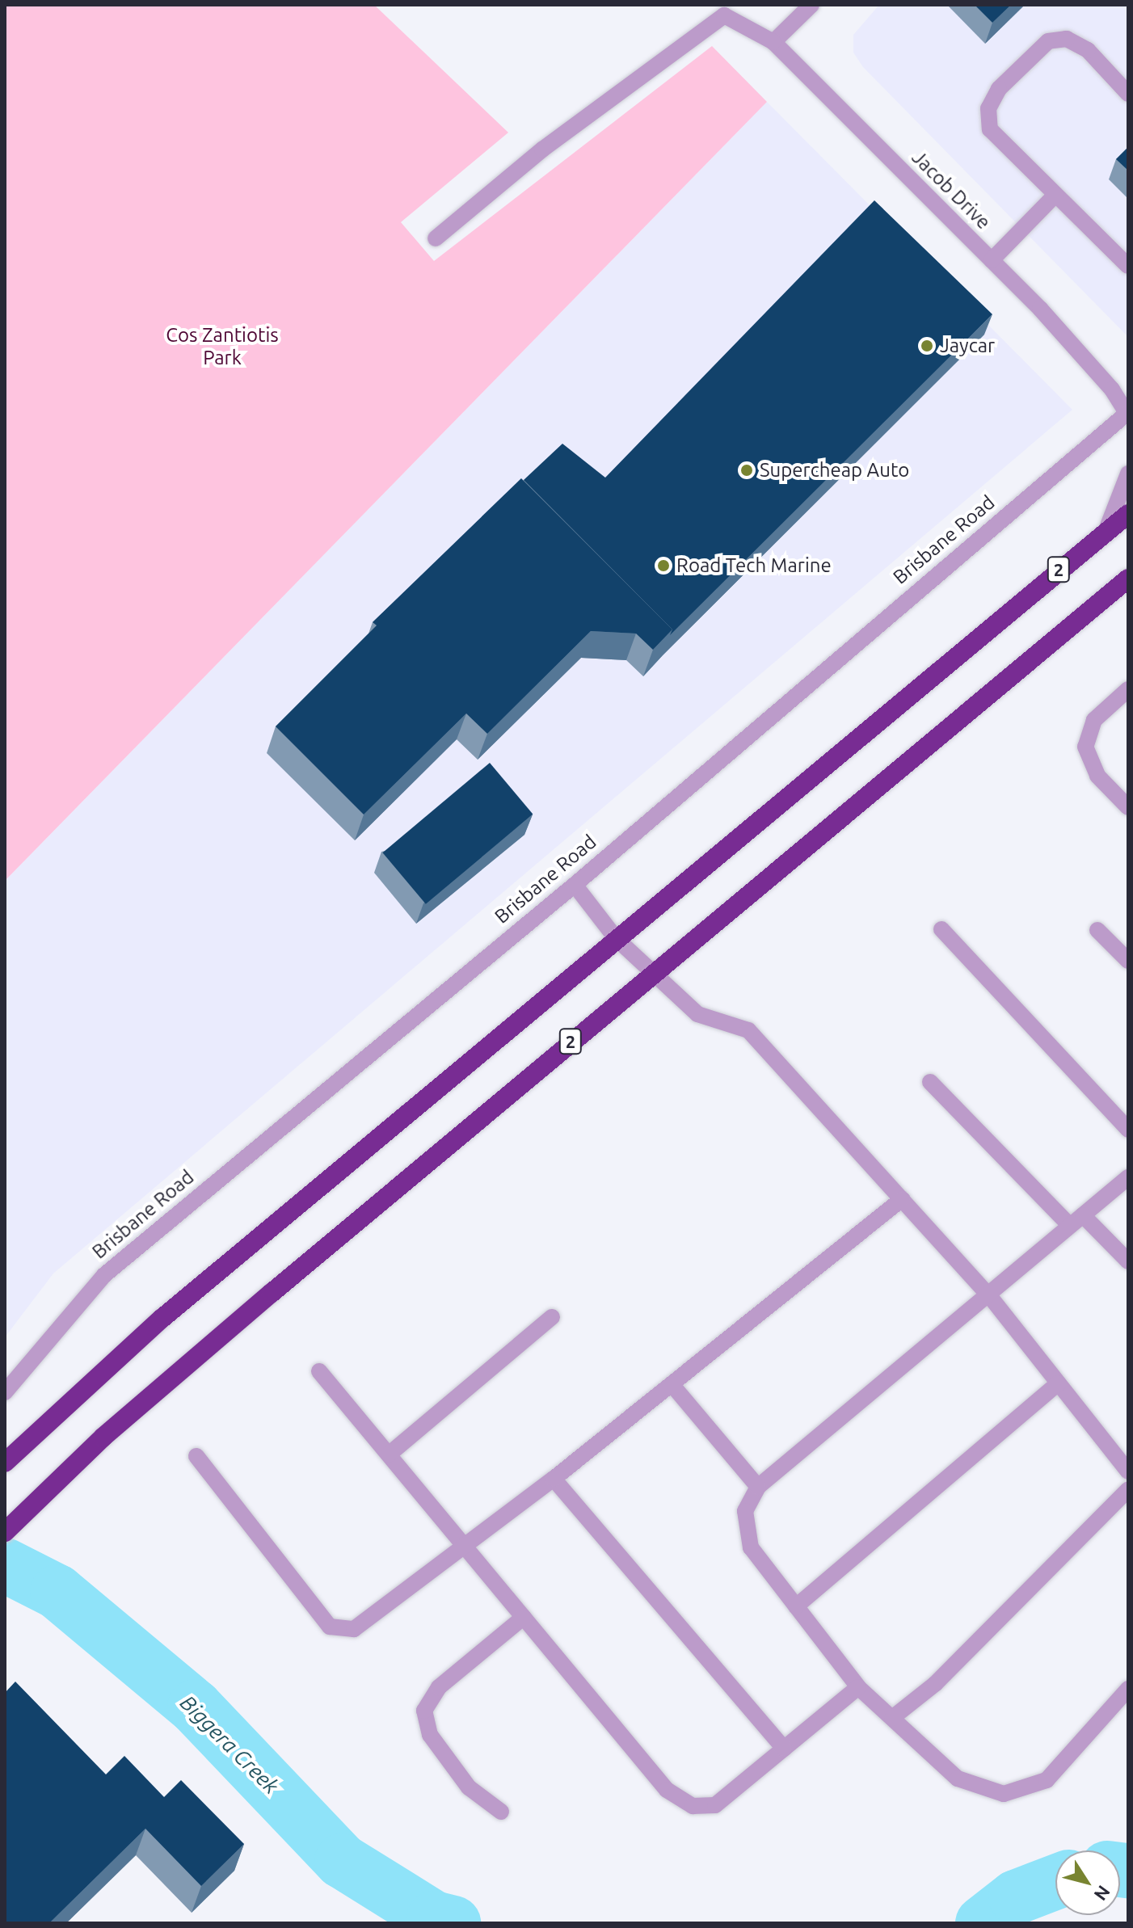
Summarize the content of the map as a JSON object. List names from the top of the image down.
{
  "streets": {
    "highway": ["2"],
    "street": ["Jacob Drive", "Brisbane Road"]
  },
  "crossings": [
    ["Jacob Drive", "Brisbane Road"]
  ],
  "water": ["Biggera Creek"],
  "parks": ["Cos Zantiotis Park"],
  "places": ["Jaycar", "Supercheap Auto", "Road Tech Marine"],
  "north": "bottom right"
}
